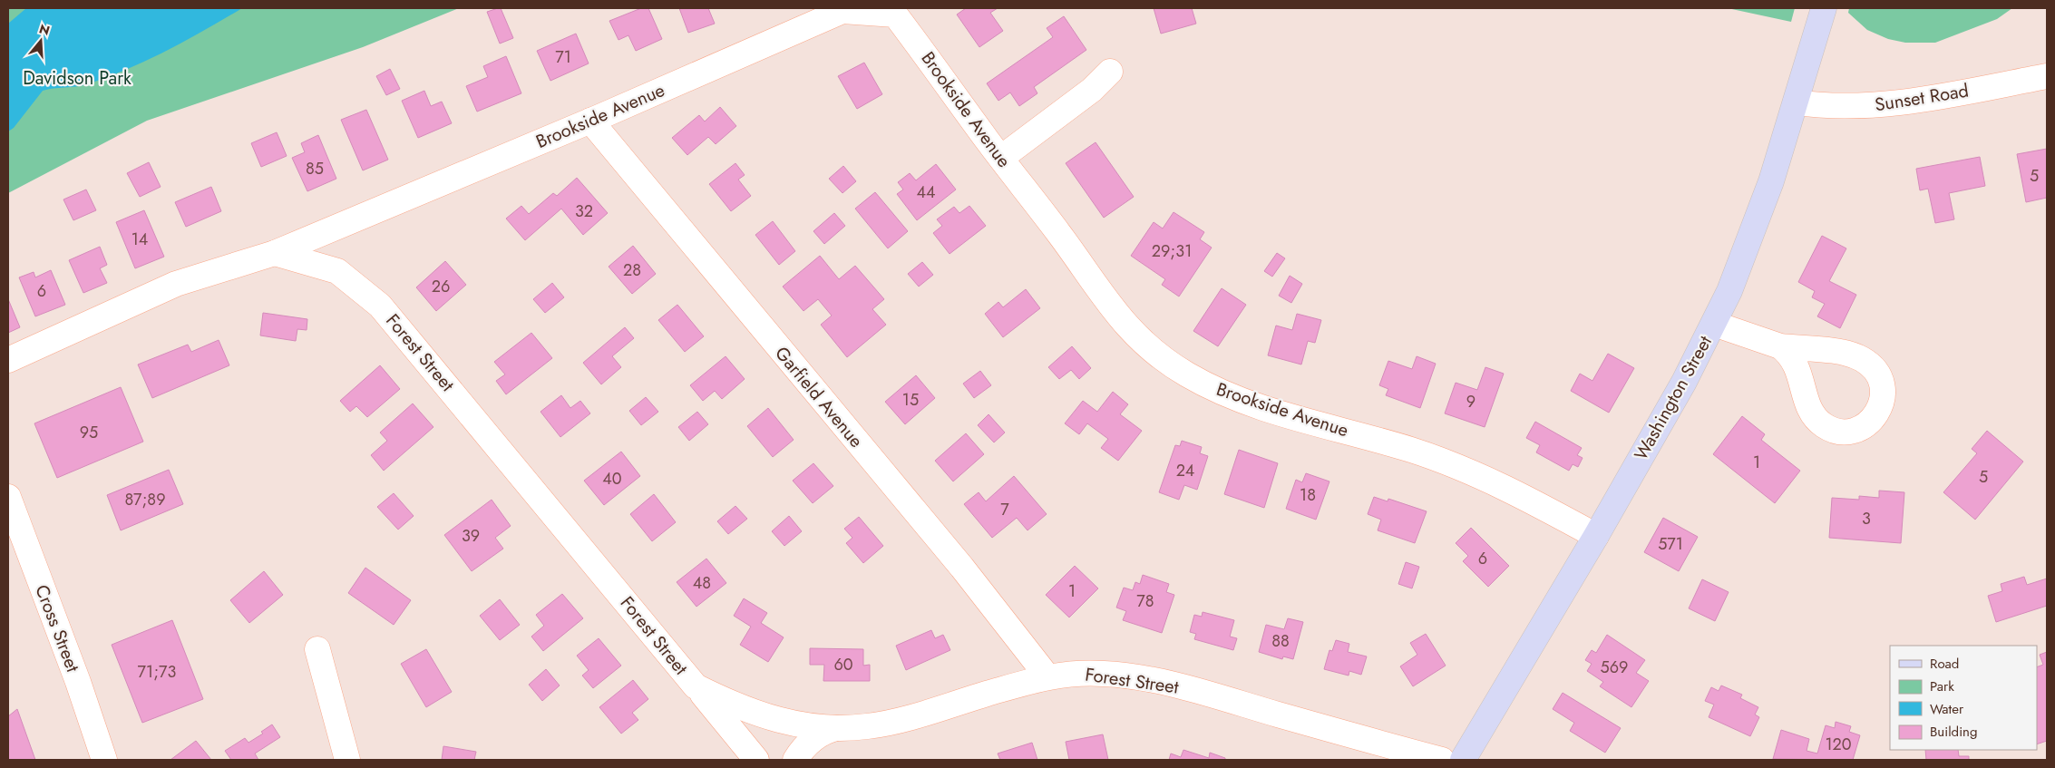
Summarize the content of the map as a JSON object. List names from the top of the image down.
{
  "streets": {
    "main road": ["Washington Street"],
    "street": [
      "Sunset Road",
      "Brookside Avenue",
      "Forest Street",
      "Garfield Avenue",
      "Cross Street"
    ]
  },
  "crossings": [
    ["Sunset Road", "Washington Street"],
    ["Brookside Avenue", "Forest Street"],
    ["Brookside Avenue", "Garfield Avenue"],
    ["Brookside Avenue", "Washington Street"],
    ["Forest Street", "Garfield Avenue"]
  ],
  "parks": ["Davidson Park"],
  "house_numbers": [
    "71",
    "85",
    "5",
    "44",
    "32",
    "14",
    "29;31",
    "28",
    "26",
    "6",
    "15",
    "9",
    "95",
    "1",
    "24",
    "5",
    "40",
    "18",
    "87;89",
    "7",
    "3",
    "39",
    "571",
    "6",
    "48",
    "1",
    "78",
    "88",
    "60",
    "569",
    "71;73",
    "120"
  ],
  "legend": [
    "Road",
    "Park",
    "Water",
    "Building"
  ],
  "north": "top"
}
